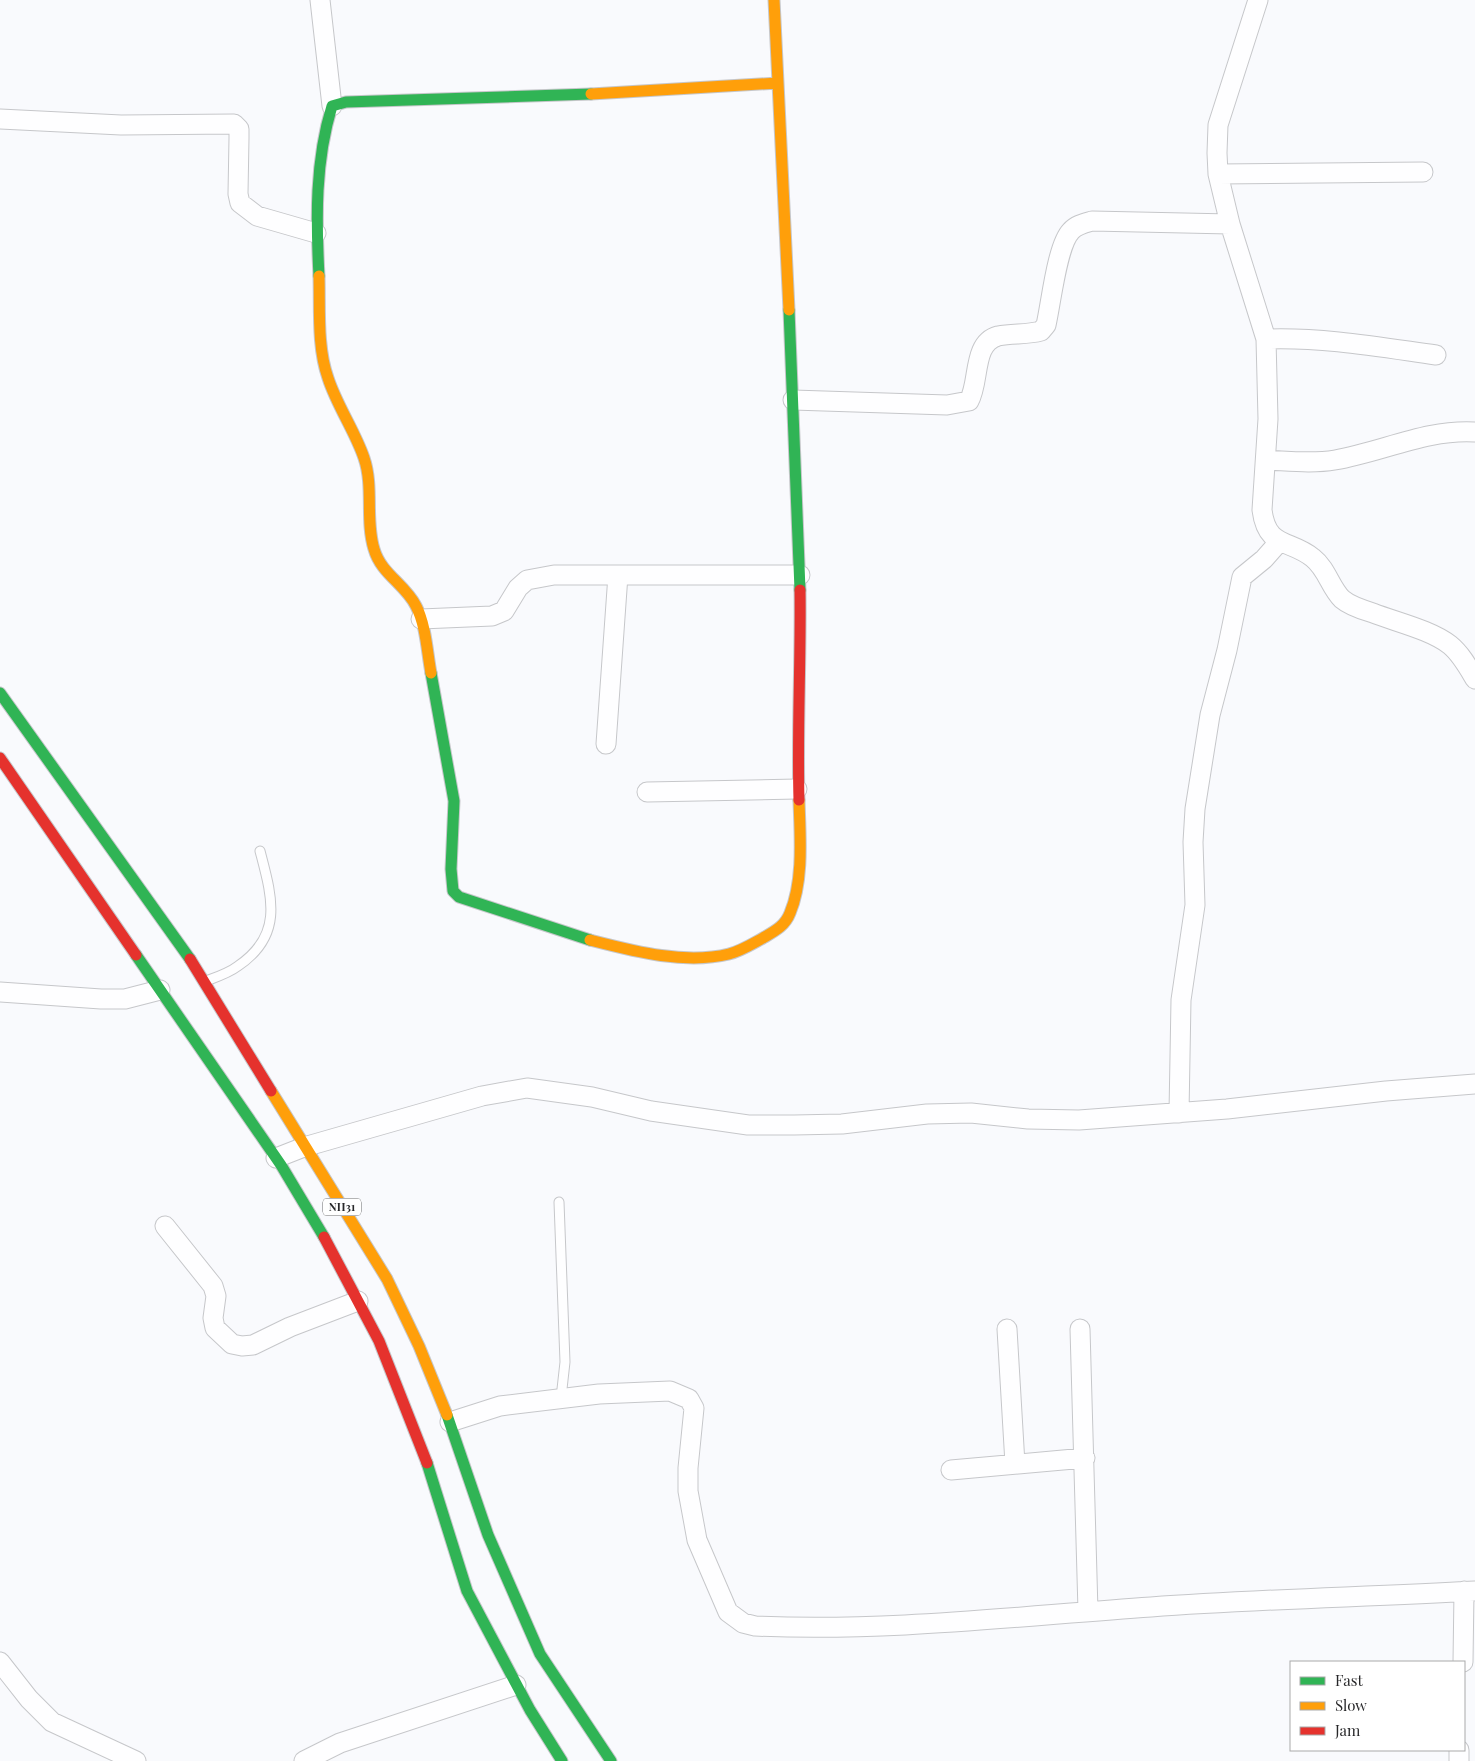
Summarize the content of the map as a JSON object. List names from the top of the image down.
{
  "streets": {
    "main road": ["NH31"]
  },
  "legend": ["Fast", "Slow", "Jam"]
}
